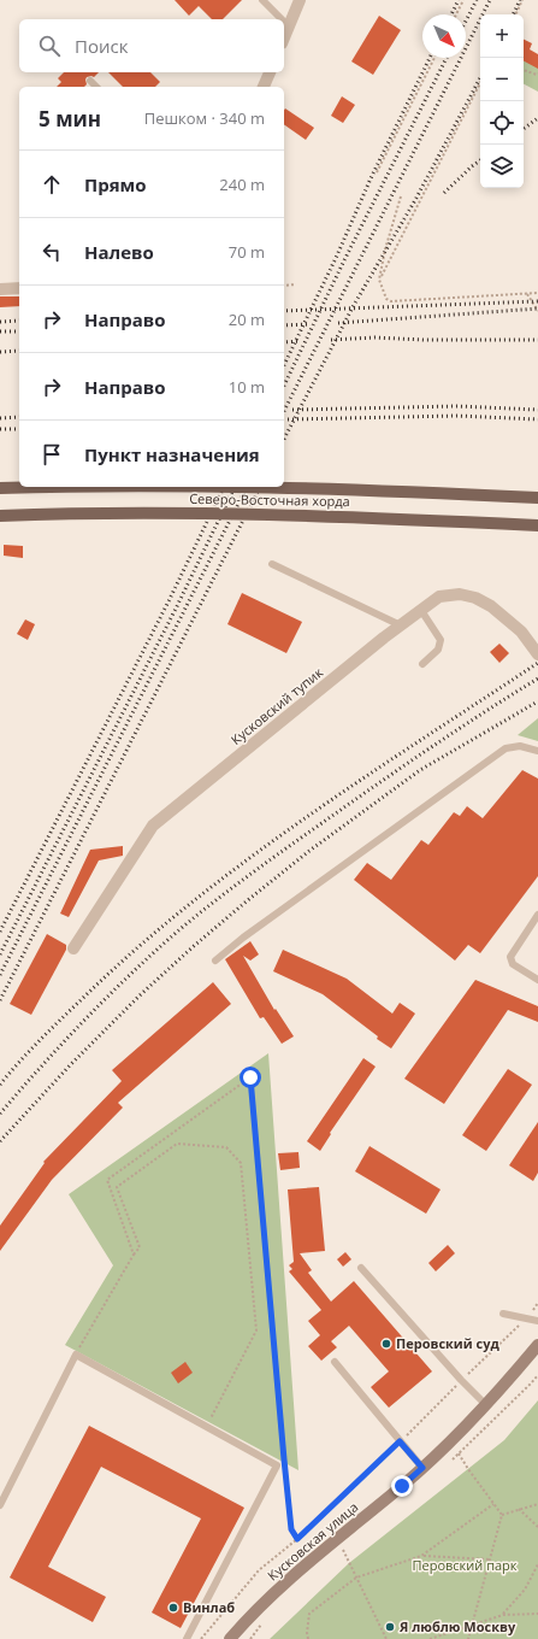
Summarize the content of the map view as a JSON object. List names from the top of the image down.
{
  "streets": {
    "main road": ["Северо-Восточная хорда"],
    "street": ["Кусковский тупик", "Кусковская улица"]
  },
  "parks": ["Перовский парк"],
  "places": ["Перовский суд", "Винлаб", "Я люблю Москву"],
  "north": "bottom right",
  "page": {
    "map_buttons": ["+", "−"],
    "search": "Поиск",
    "heading": ["5 мин", "Пешком · 340 m"],
    "list": [
      ["Прямо", "240 m"],
      ["Налево", "70 m"],
      ["Направо", "20 m"],
      ["Направо", "10 m"],
      "Пункт назначения"
    ]
  }
}
